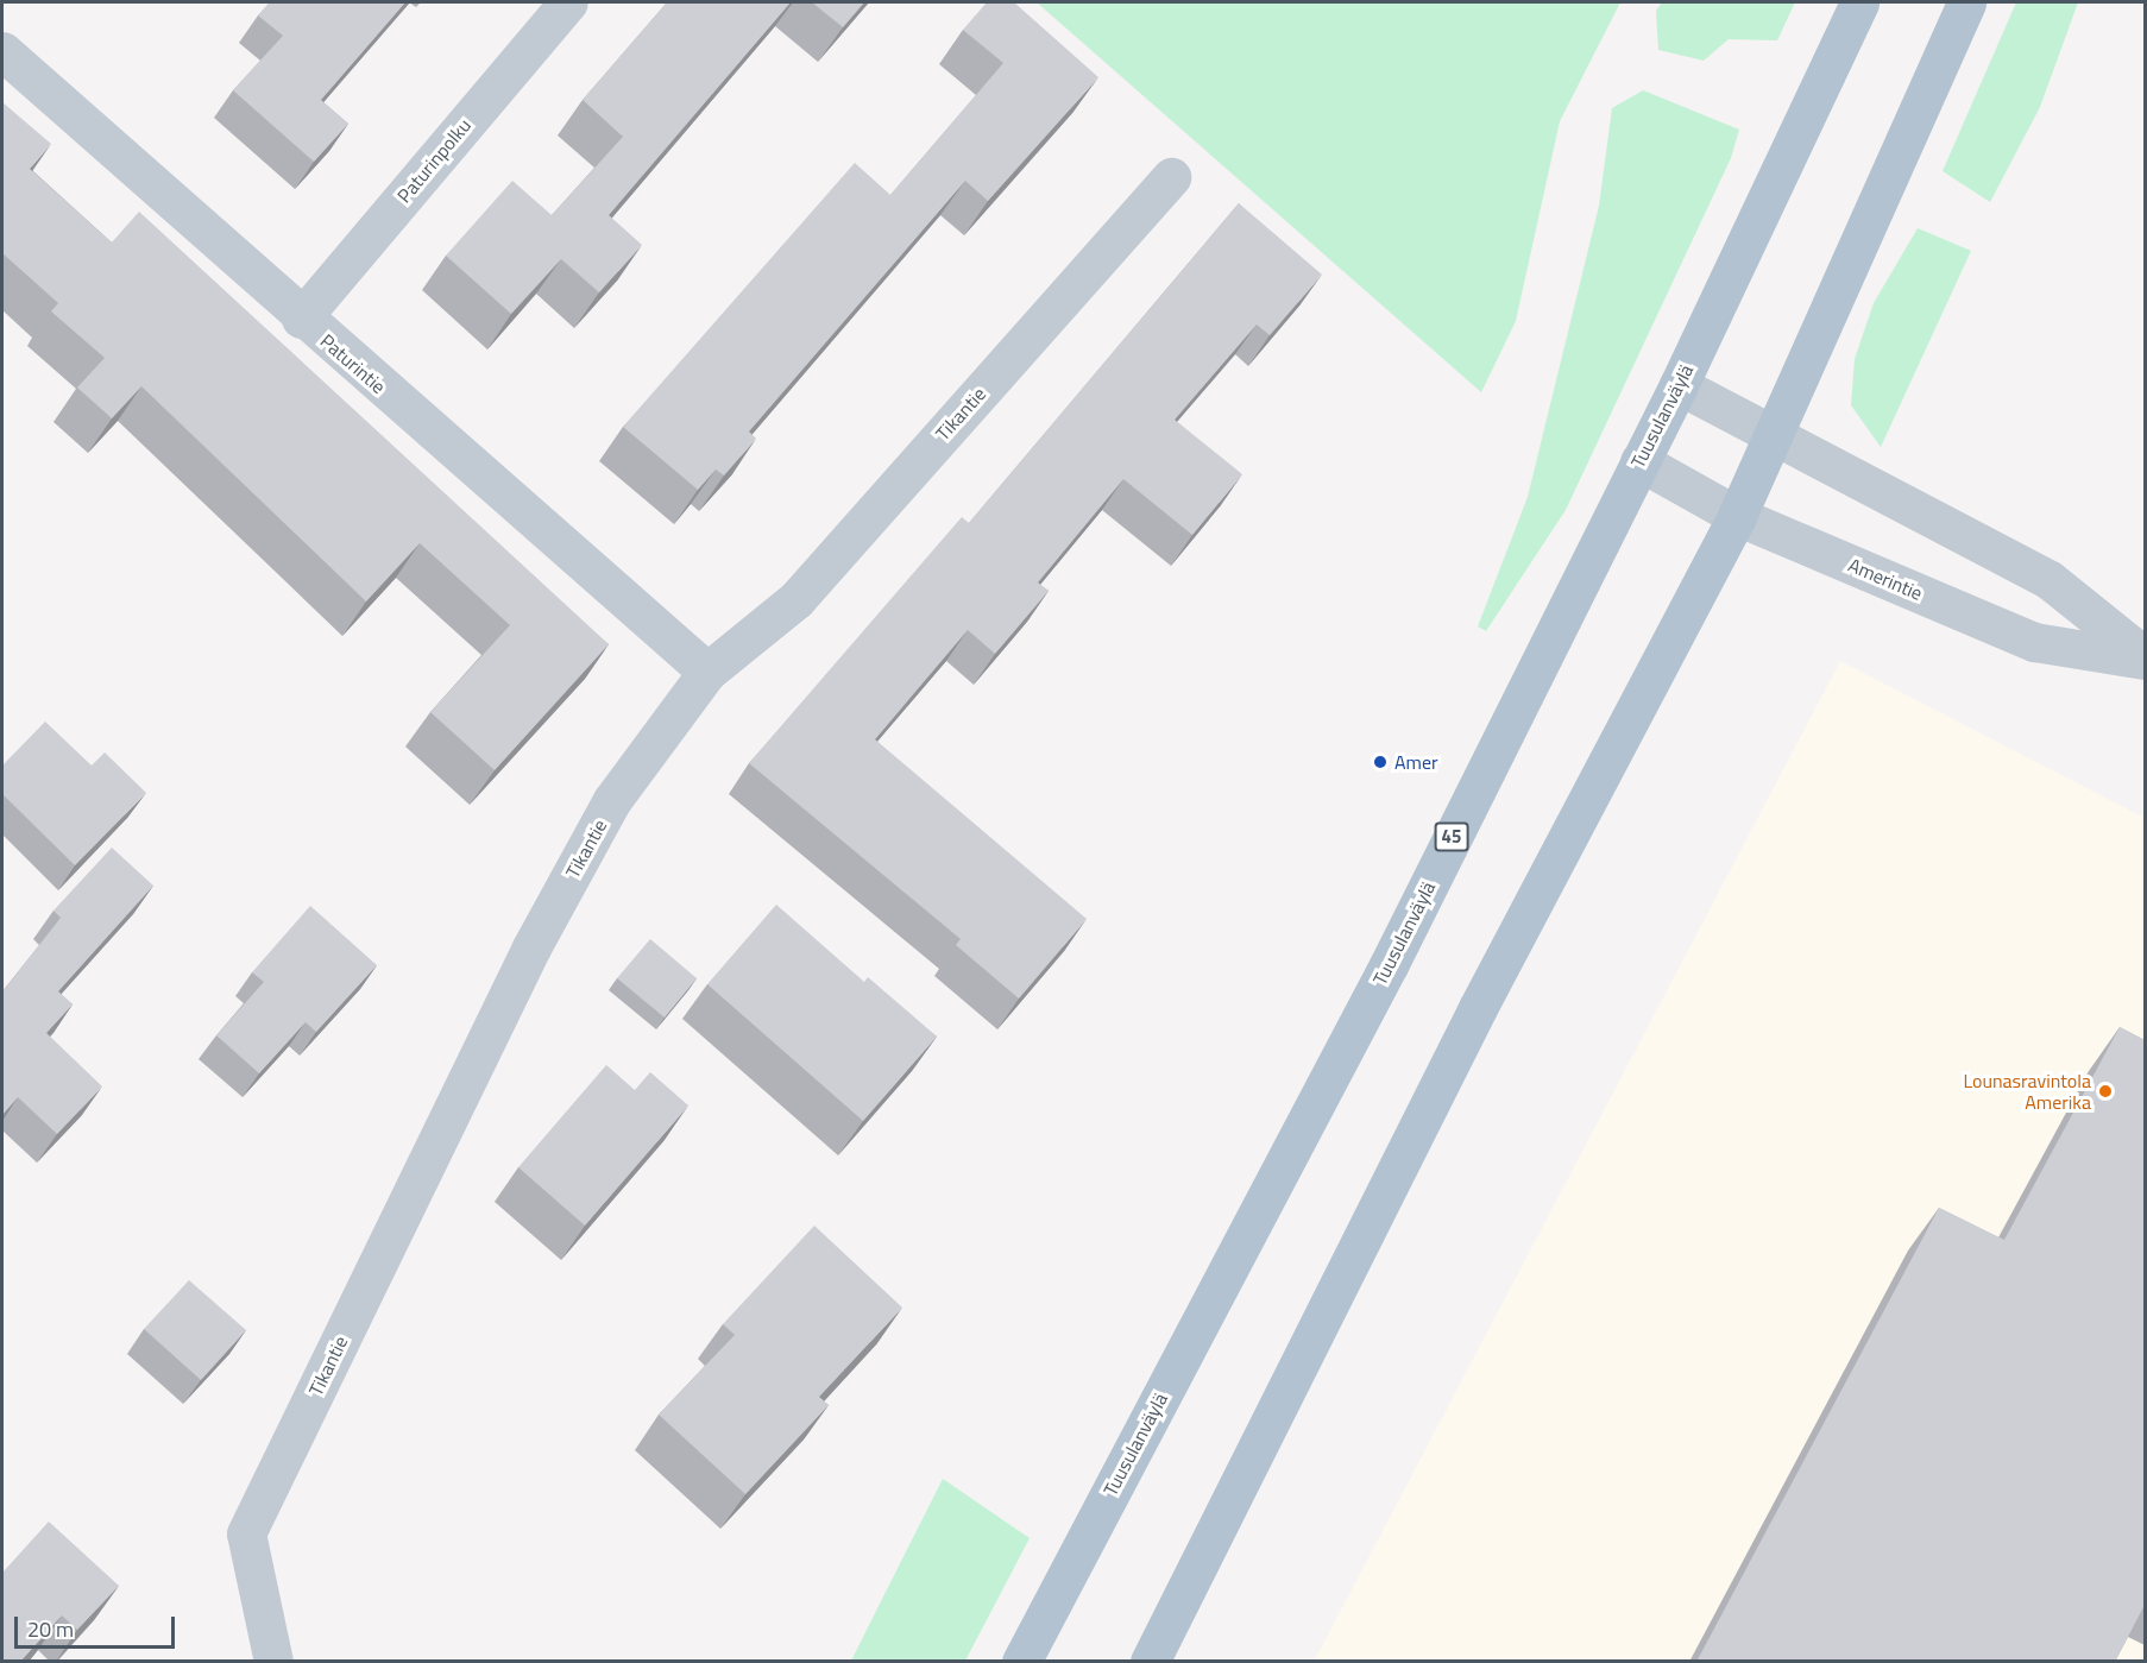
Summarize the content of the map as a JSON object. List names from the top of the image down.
{
  "streets": {
    "main road": ["Tuusulanväylä", "45"],
    "street": [
      "Paturinpolku",
      "Paturintie",
      "Tikantie",
      "Amerintie"
    ]
  },
  "crossings": [
    ["Paturinpolku", "Paturintie"],
    ["Paturintie", "Tikantie"],
    ["Tuusulanväylä", "Amerintie"]
  ],
  "places": ["Amer", "Lounasravintola Amerika"],
  "scale_bar": "20 m"
}
